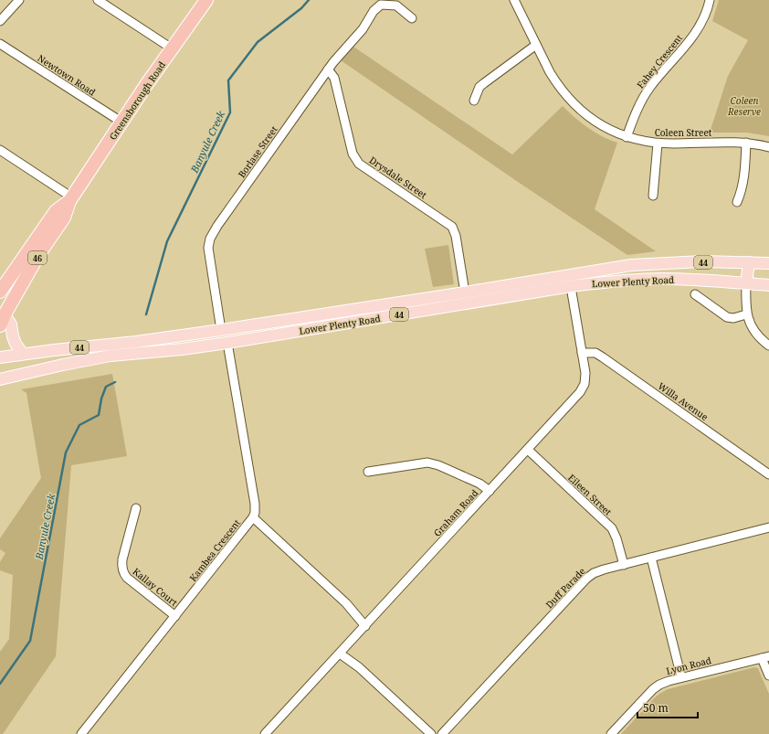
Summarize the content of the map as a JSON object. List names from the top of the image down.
{
  "streets": {
    "highway": ["Greensborough Road", "46"],
    "main road": ["44", "Lower Plenty Road"],
    "street": [
      "Fahey Crescent",
      "Newtown Road",
      "Coleen Street",
      "Borlase Street",
      "Drysdale Street",
      "Willa Avenue",
      "Eileen Street",
      "Graham Road",
      "Kambea Crescent",
      "Kallay Court",
      "Duff Parade",
      "Lyon Road"
    ]
  },
  "crossings": [
    ["Fahey Crescent", "Coleen Street"],
    ["Newtown Road", "Greensborough Road"],
    ["Borlase Street", "Drysdale Street"],
    ["Borlase Street", "Lower Plenty Road"],
    ["Drysdale Street", "Lower Plenty Road"],
    ["Lower Plenty Road", "Graham Road"],
    ["Lower Plenty Road", "Kambea Crescent"],
    ["Willa Avenue", "Graham Road"],
    ["Eileen Street", "Graham Road"],
    ["Eileen Street", "Duff Parade"],
    ["Kambea Crescent", "Kallay Court"]
  ],
  "water": ["Banyule Creek"],
  "parks": ["Coleen Reserve"],
  "scale_bar": "50 m"
}
